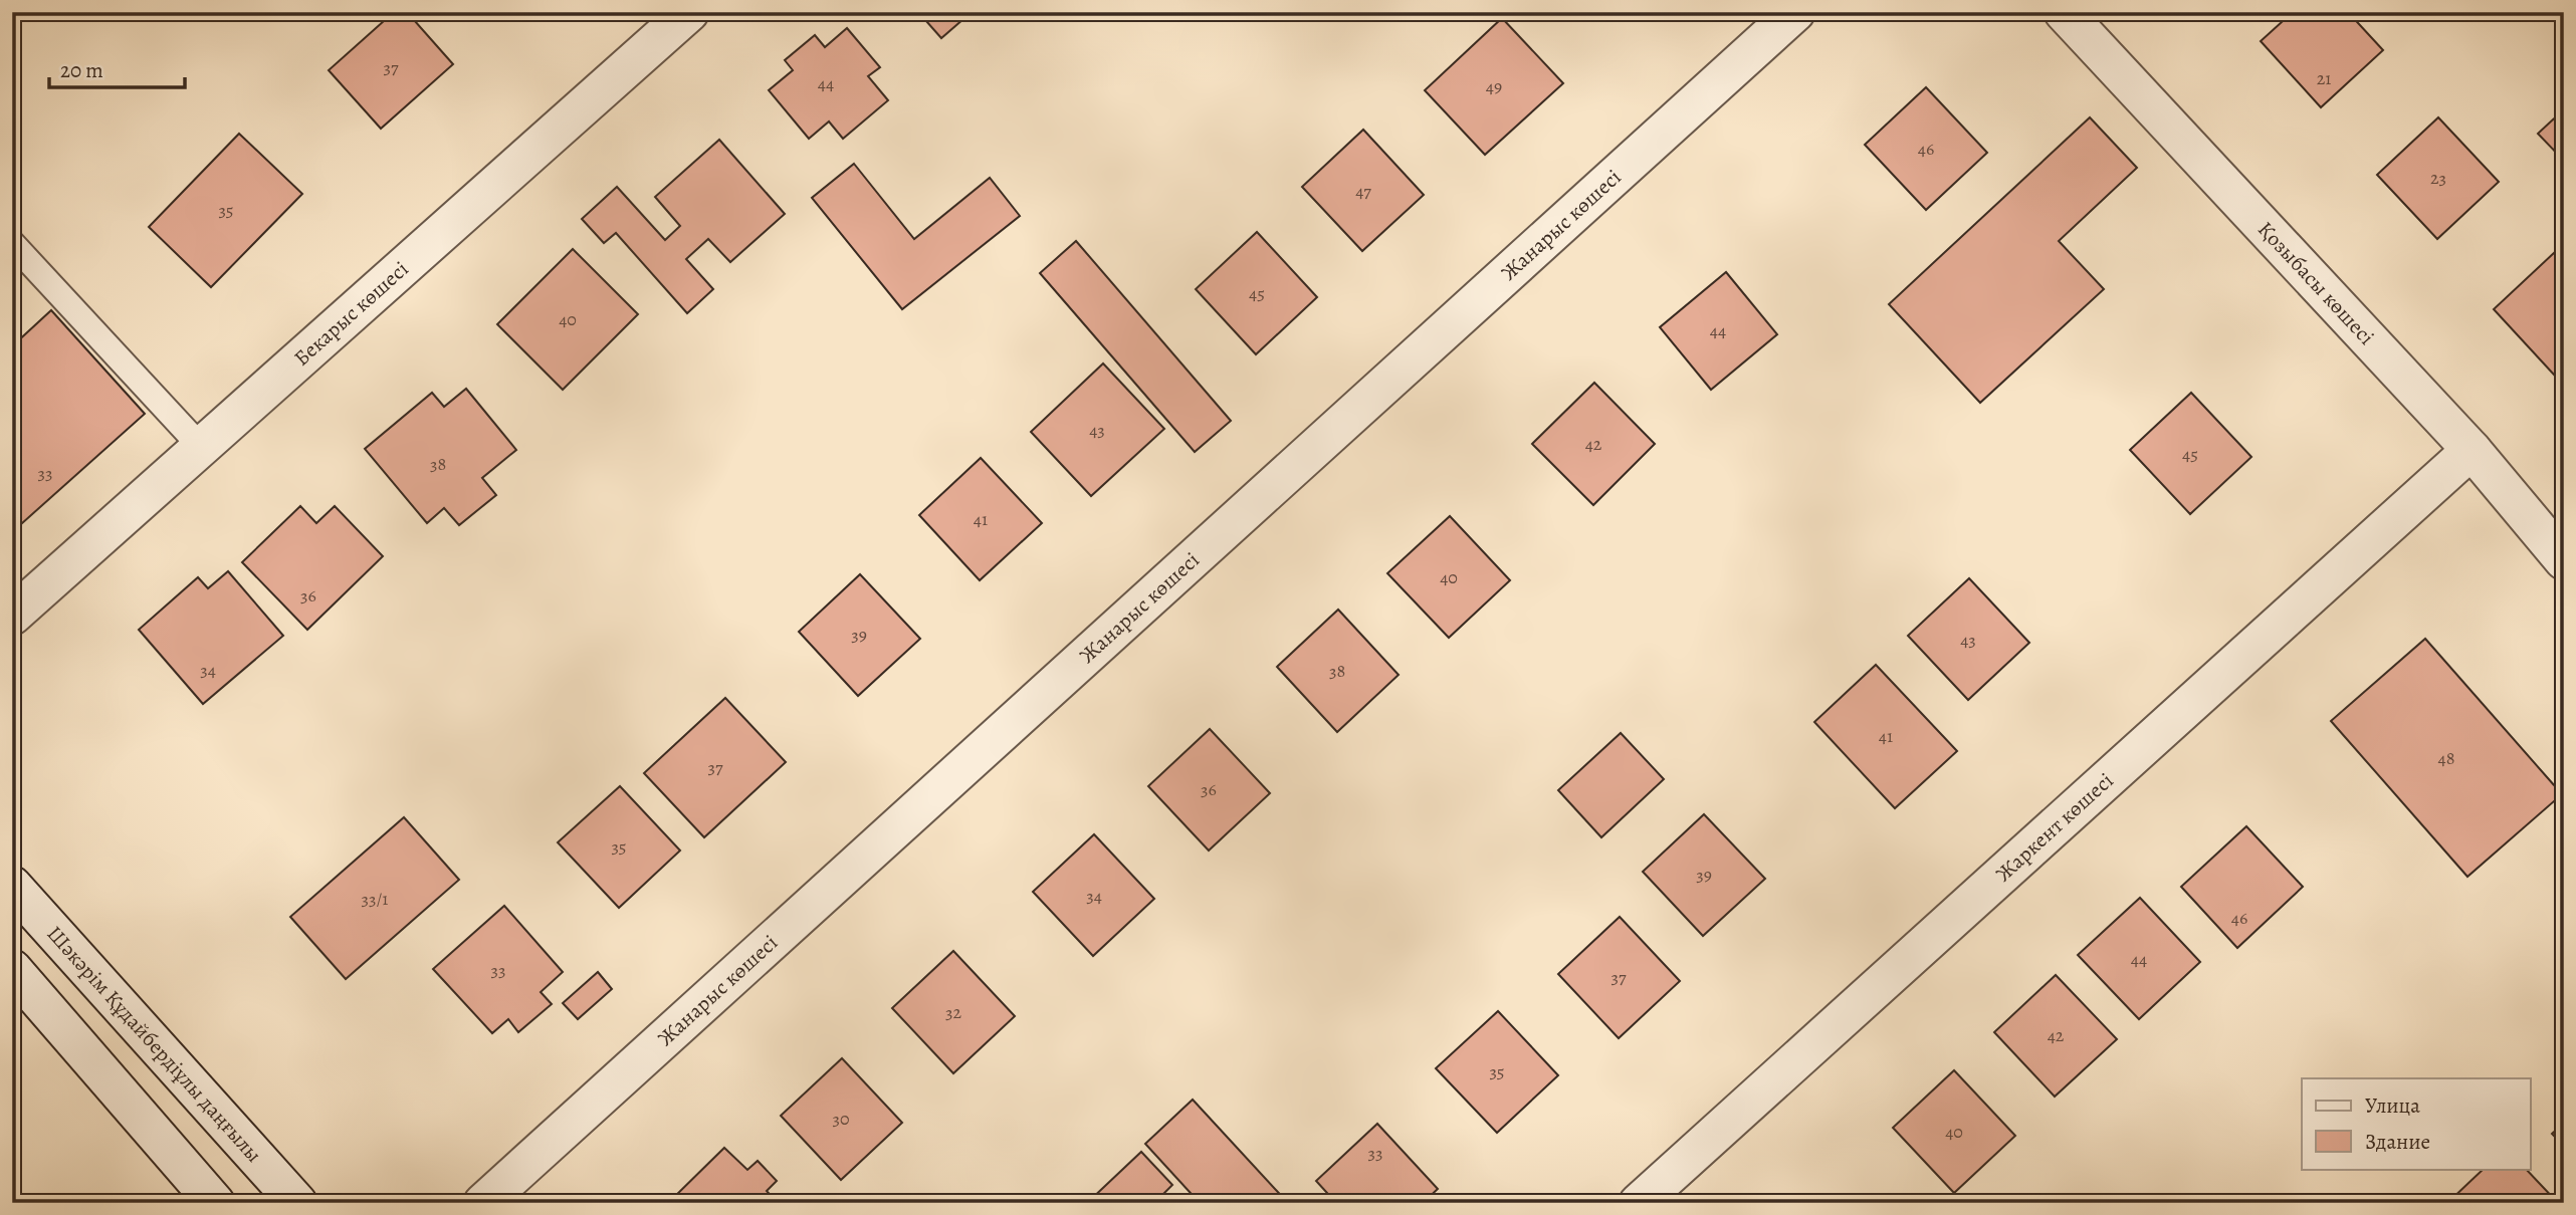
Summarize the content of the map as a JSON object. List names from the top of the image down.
{
  "streets": {
    "street": [
      "Жанарыс көшесі",
      "Қозыбасы көшесі",
      "Бекарыс көшесі",
      "Жаркент көшесі",
      "Шәкәрім Құдайбердіұлы даңғылы"
    ]
  },
  "crossings": [
    ["Қозыбасы көшесі", "Жаркент көшесі"]
  ],
  "house_numbers": [
    "37",
    "21",
    "44",
    "49",
    "46",
    "23",
    "47",
    "35",
    "45",
    "40",
    "44",
    "43",
    "42",
    "45",
    "38",
    "33",
    "41",
    "40",
    "36",
    "39",
    "43",
    "34",
    "38",
    "41",
    "48",
    "37",
    "36",
    "35",
    "39",
    "34",
    "33/1",
    "46",
    "44",
    "33",
    "37",
    "32",
    "42",
    "35",
    "30",
    "40",
    "33"
  ],
  "legend": ["Улица", "Здание"],
  "scale_bar": "20 m"
}
